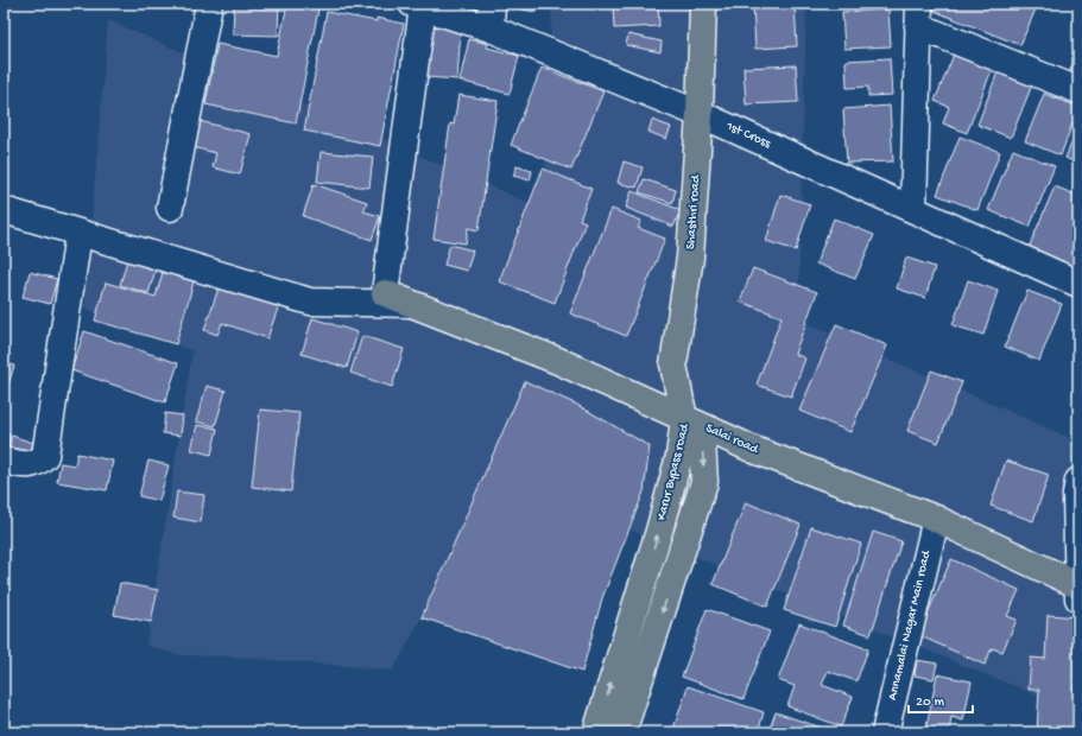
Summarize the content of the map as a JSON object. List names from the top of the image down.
{
  "streets": {
    "main road": ["Shasthri road", "Salai road", "Karur Bypass road"],
    "street": ["1st Cross", "Annamalai Nagar Main road"]
  },
  "crossings": [
    ["1st Cross", "Shasthri road"],
    ["Shasthri road", "Salai road"],
    ["Shasthri road", "Karur Bypass road"],
    ["Salai road", "Karur Bypass road"],
    ["Salai road", "Annamalai Nagar Main road"]
  ],
  "scale_bar": "20 m"
}
